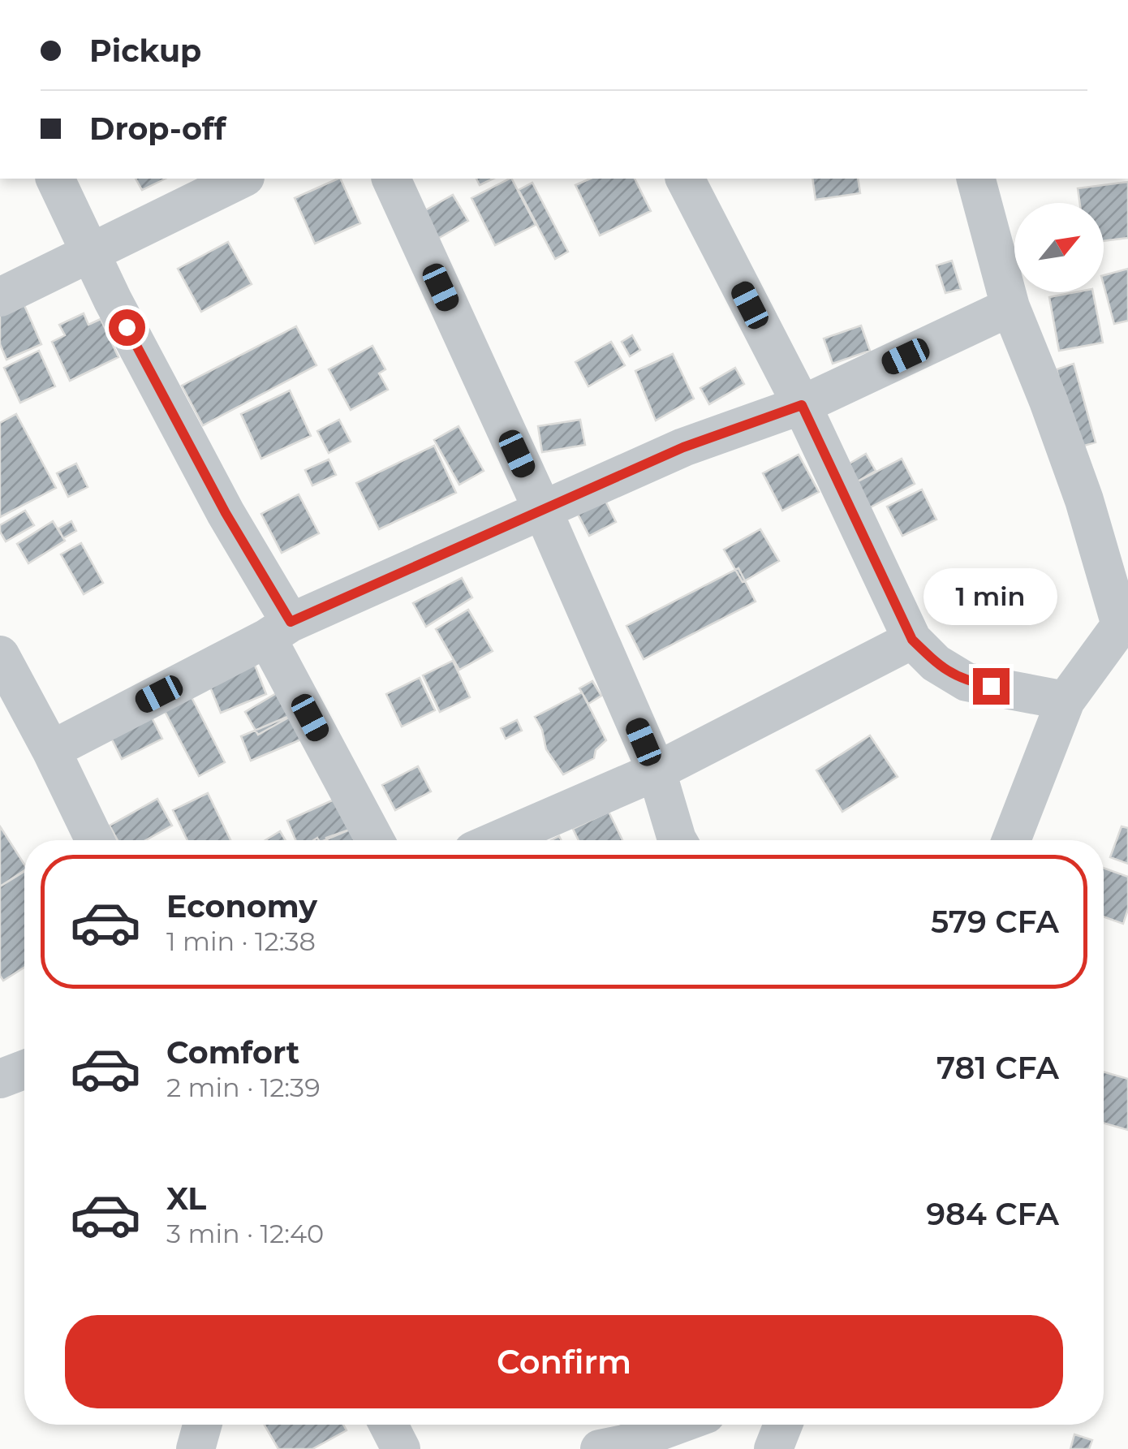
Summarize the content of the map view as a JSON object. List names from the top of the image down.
{
  "north": "top right",
  "page": {
    "banner": ["Pickup", "Drop-off"],
    "bubble": "1 min",
    "list": [
      {
        "name": "Economy",
        "note": "1 min · 12:38",
        "value": "579 CFA"
      },
      {
        "name": "Comfort",
        "note": "2 min · 12:39",
        "value": "781 CFA"
      },
      {
        "name": "XL",
        "note": "3 min · 12:40",
        "value": "984 CFA"
      }
    ],
    "buttons": "Confirm"
  }
}
